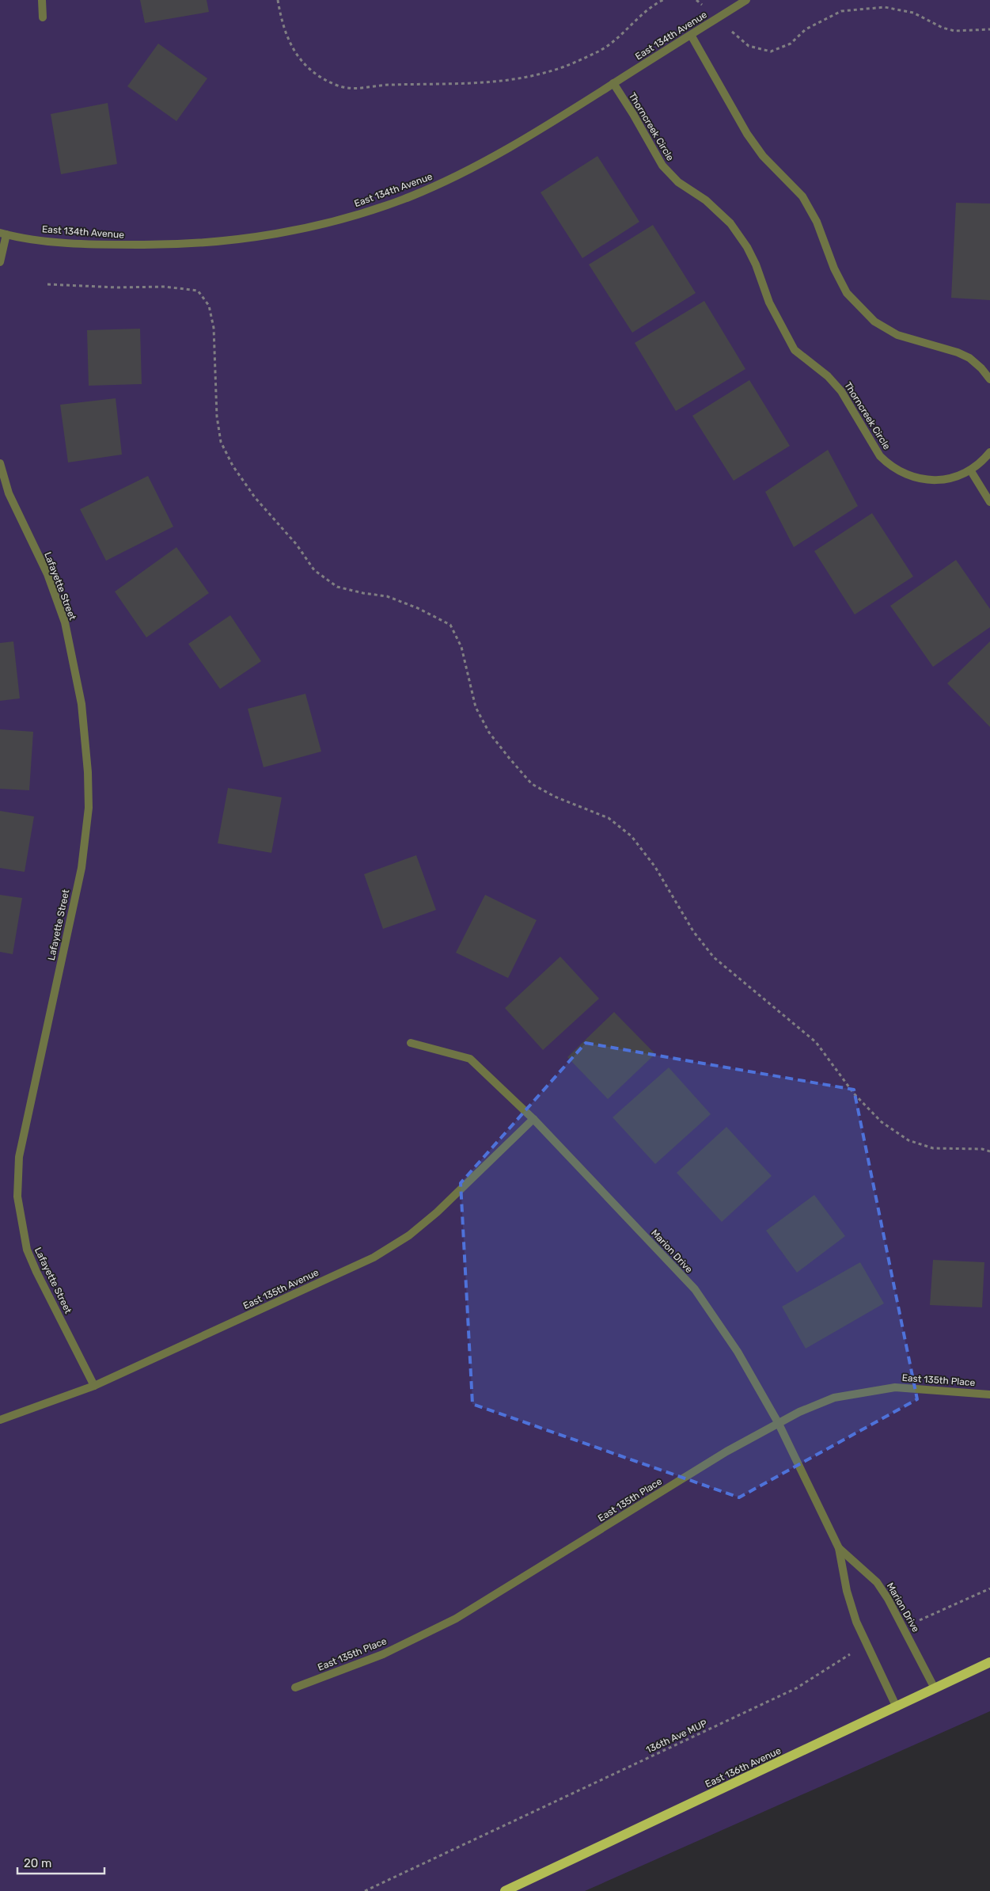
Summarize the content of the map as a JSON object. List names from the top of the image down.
{
  "streets": {
    "main road": ["East 136th Avenue"],
    "street": [
      "East 134th Avenue",
      "Thorncreek Circle",
      "Lafayette Street",
      "Marion Drive",
      "East 135th Avenue",
      "East 135th Place"
    ],
    "path": ["136th Ave MUP"]
  },
  "crossings": [
    ["East 134th Avenue", "Thorncreek Circle"],
    ["Lafayette Street", "East 135th Avenue"],
    ["Marion Drive", "East 135th Avenue"],
    ["Marion Drive", "East 135th Place"],
    ["Marion Drive", "136th Ave MUP"],
    ["Marion Drive", "East 136th Avenue"]
  ],
  "scale_bar": "20 m"
}
